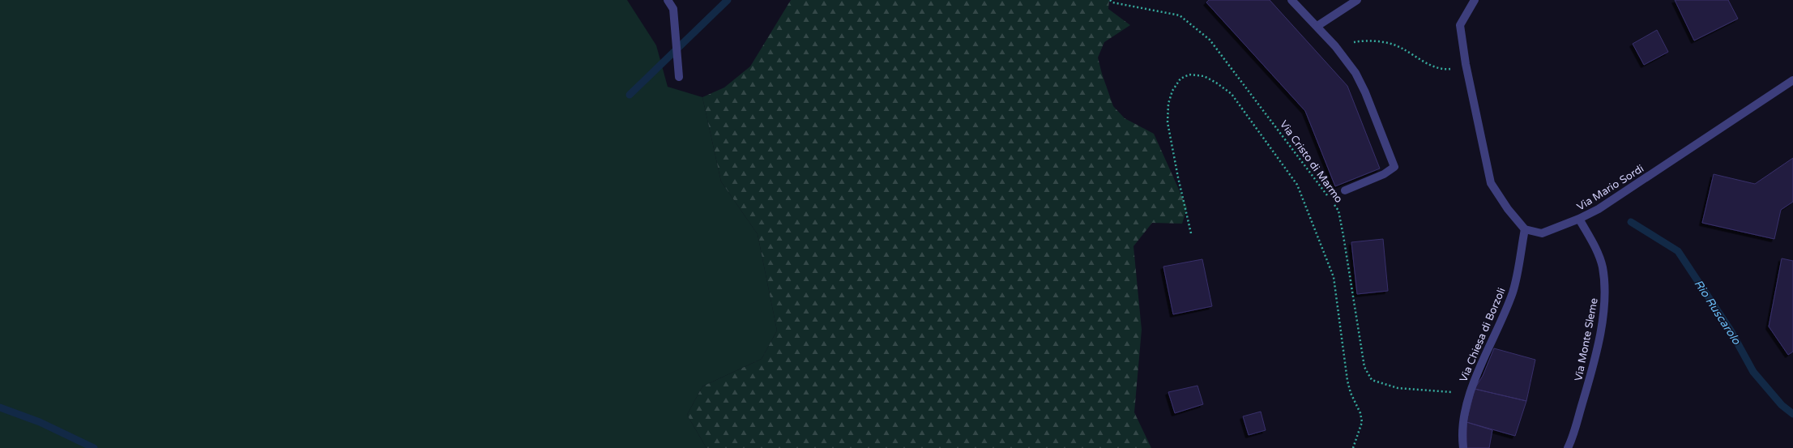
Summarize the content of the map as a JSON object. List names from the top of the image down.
{
  "streets": {
    "street": ["Via Mario Sordi", "Via Chiesa di Borzoli", "Via Monte Sleme"],
    "path": ["Via Cristo di Marmo"]
  },
  "crossings": [
    ["Via Cristo di Marmo", "Via Chiesa di Borzoli"],
    ["Via Mario Sordi", "Via Chiesa di Borzoli"],
    ["Via Mario Sordi", "Via Monte Sleme"]
  ],
  "water": ["Rio Ruscarolo"]
}
